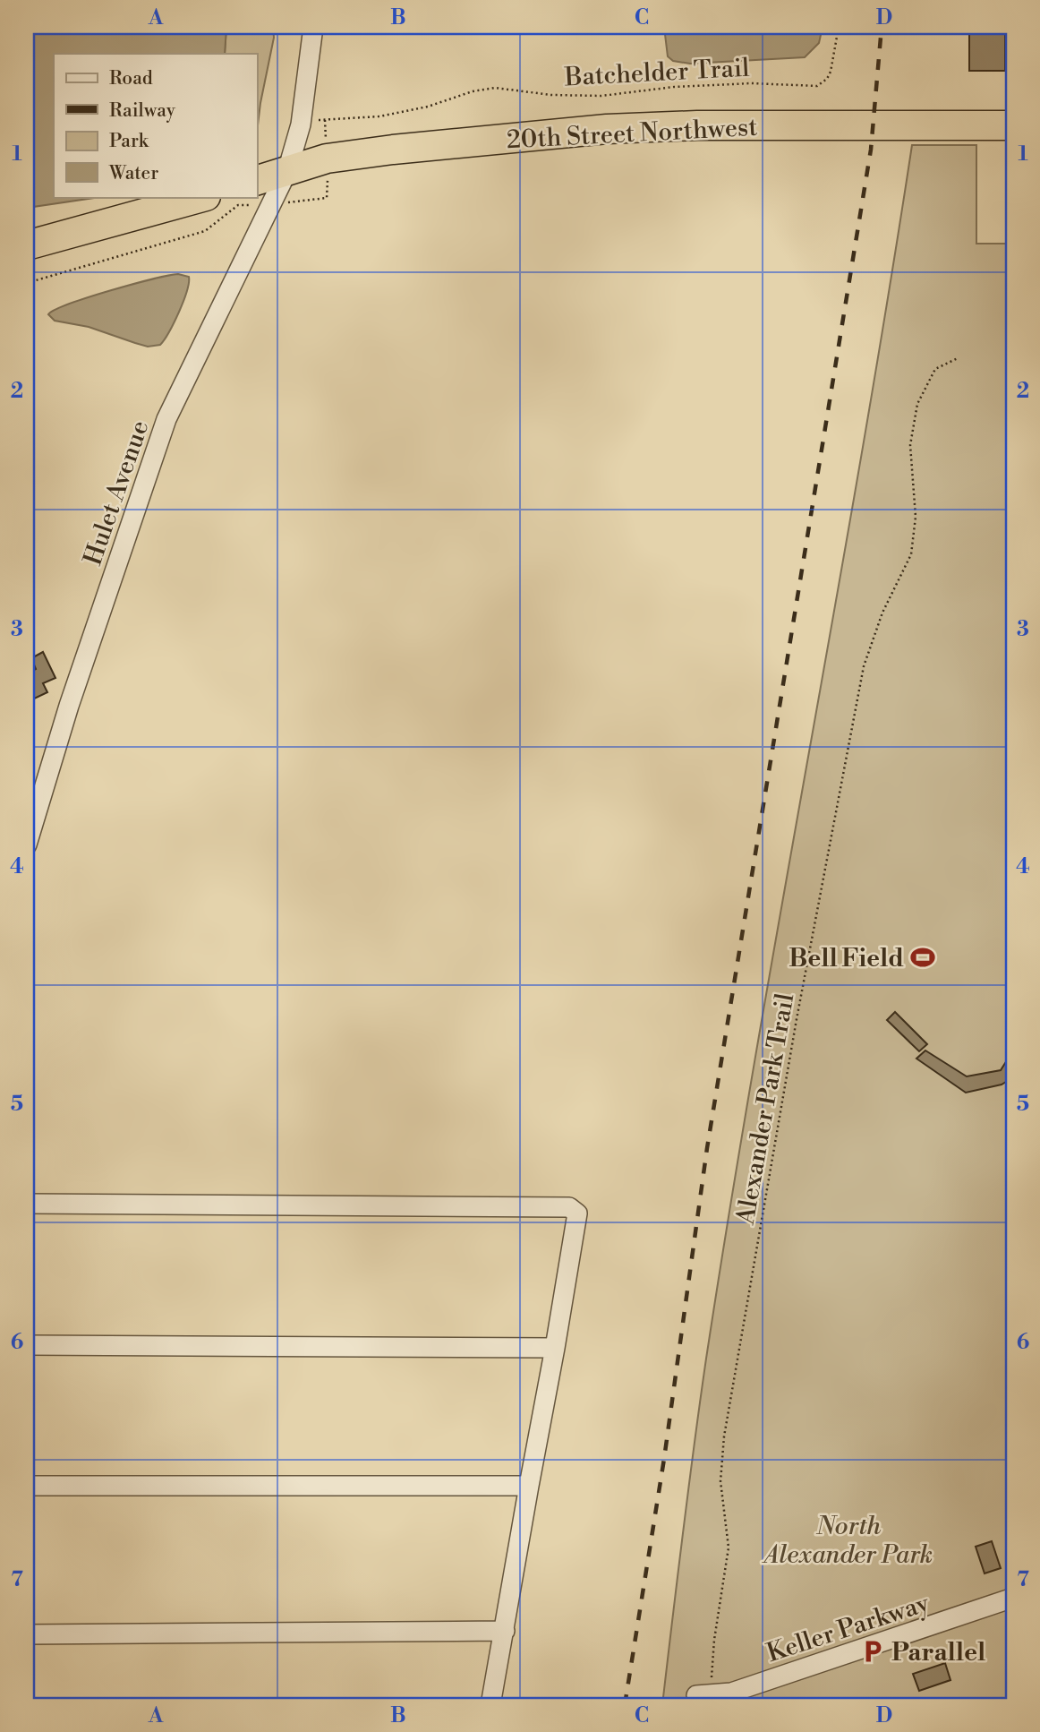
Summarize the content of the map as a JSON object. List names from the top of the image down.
{
  "streets": {
    "highway": ["20th Street Northwest"],
    "street": ["Hulet Avenue", "Keller Parkway"],
    "path": ["Batchelder Trail", "Alexander Park Trail"]
  },
  "crossings": [
    ["20th Street Northwest", "Hulet Avenue"],
    ["Alexander Park Trail", "Keller Parkway"]
  ],
  "parks": ["North Alexander Park"],
  "places": {
    "sports": ["Bell Field"],
    "parking": ["Parallel"]
  },
  "legend": [
    "Road",
    "Railway",
    "Park",
    "Water"
  ],
  "grid": {
    "columns": [
      "A",
      "B",
      "C",
      "D"
    ],
    "rows": [
      "1",
      "2",
      "3",
      "4",
      "5",
      "6",
      "7"
    ]
  }
}
